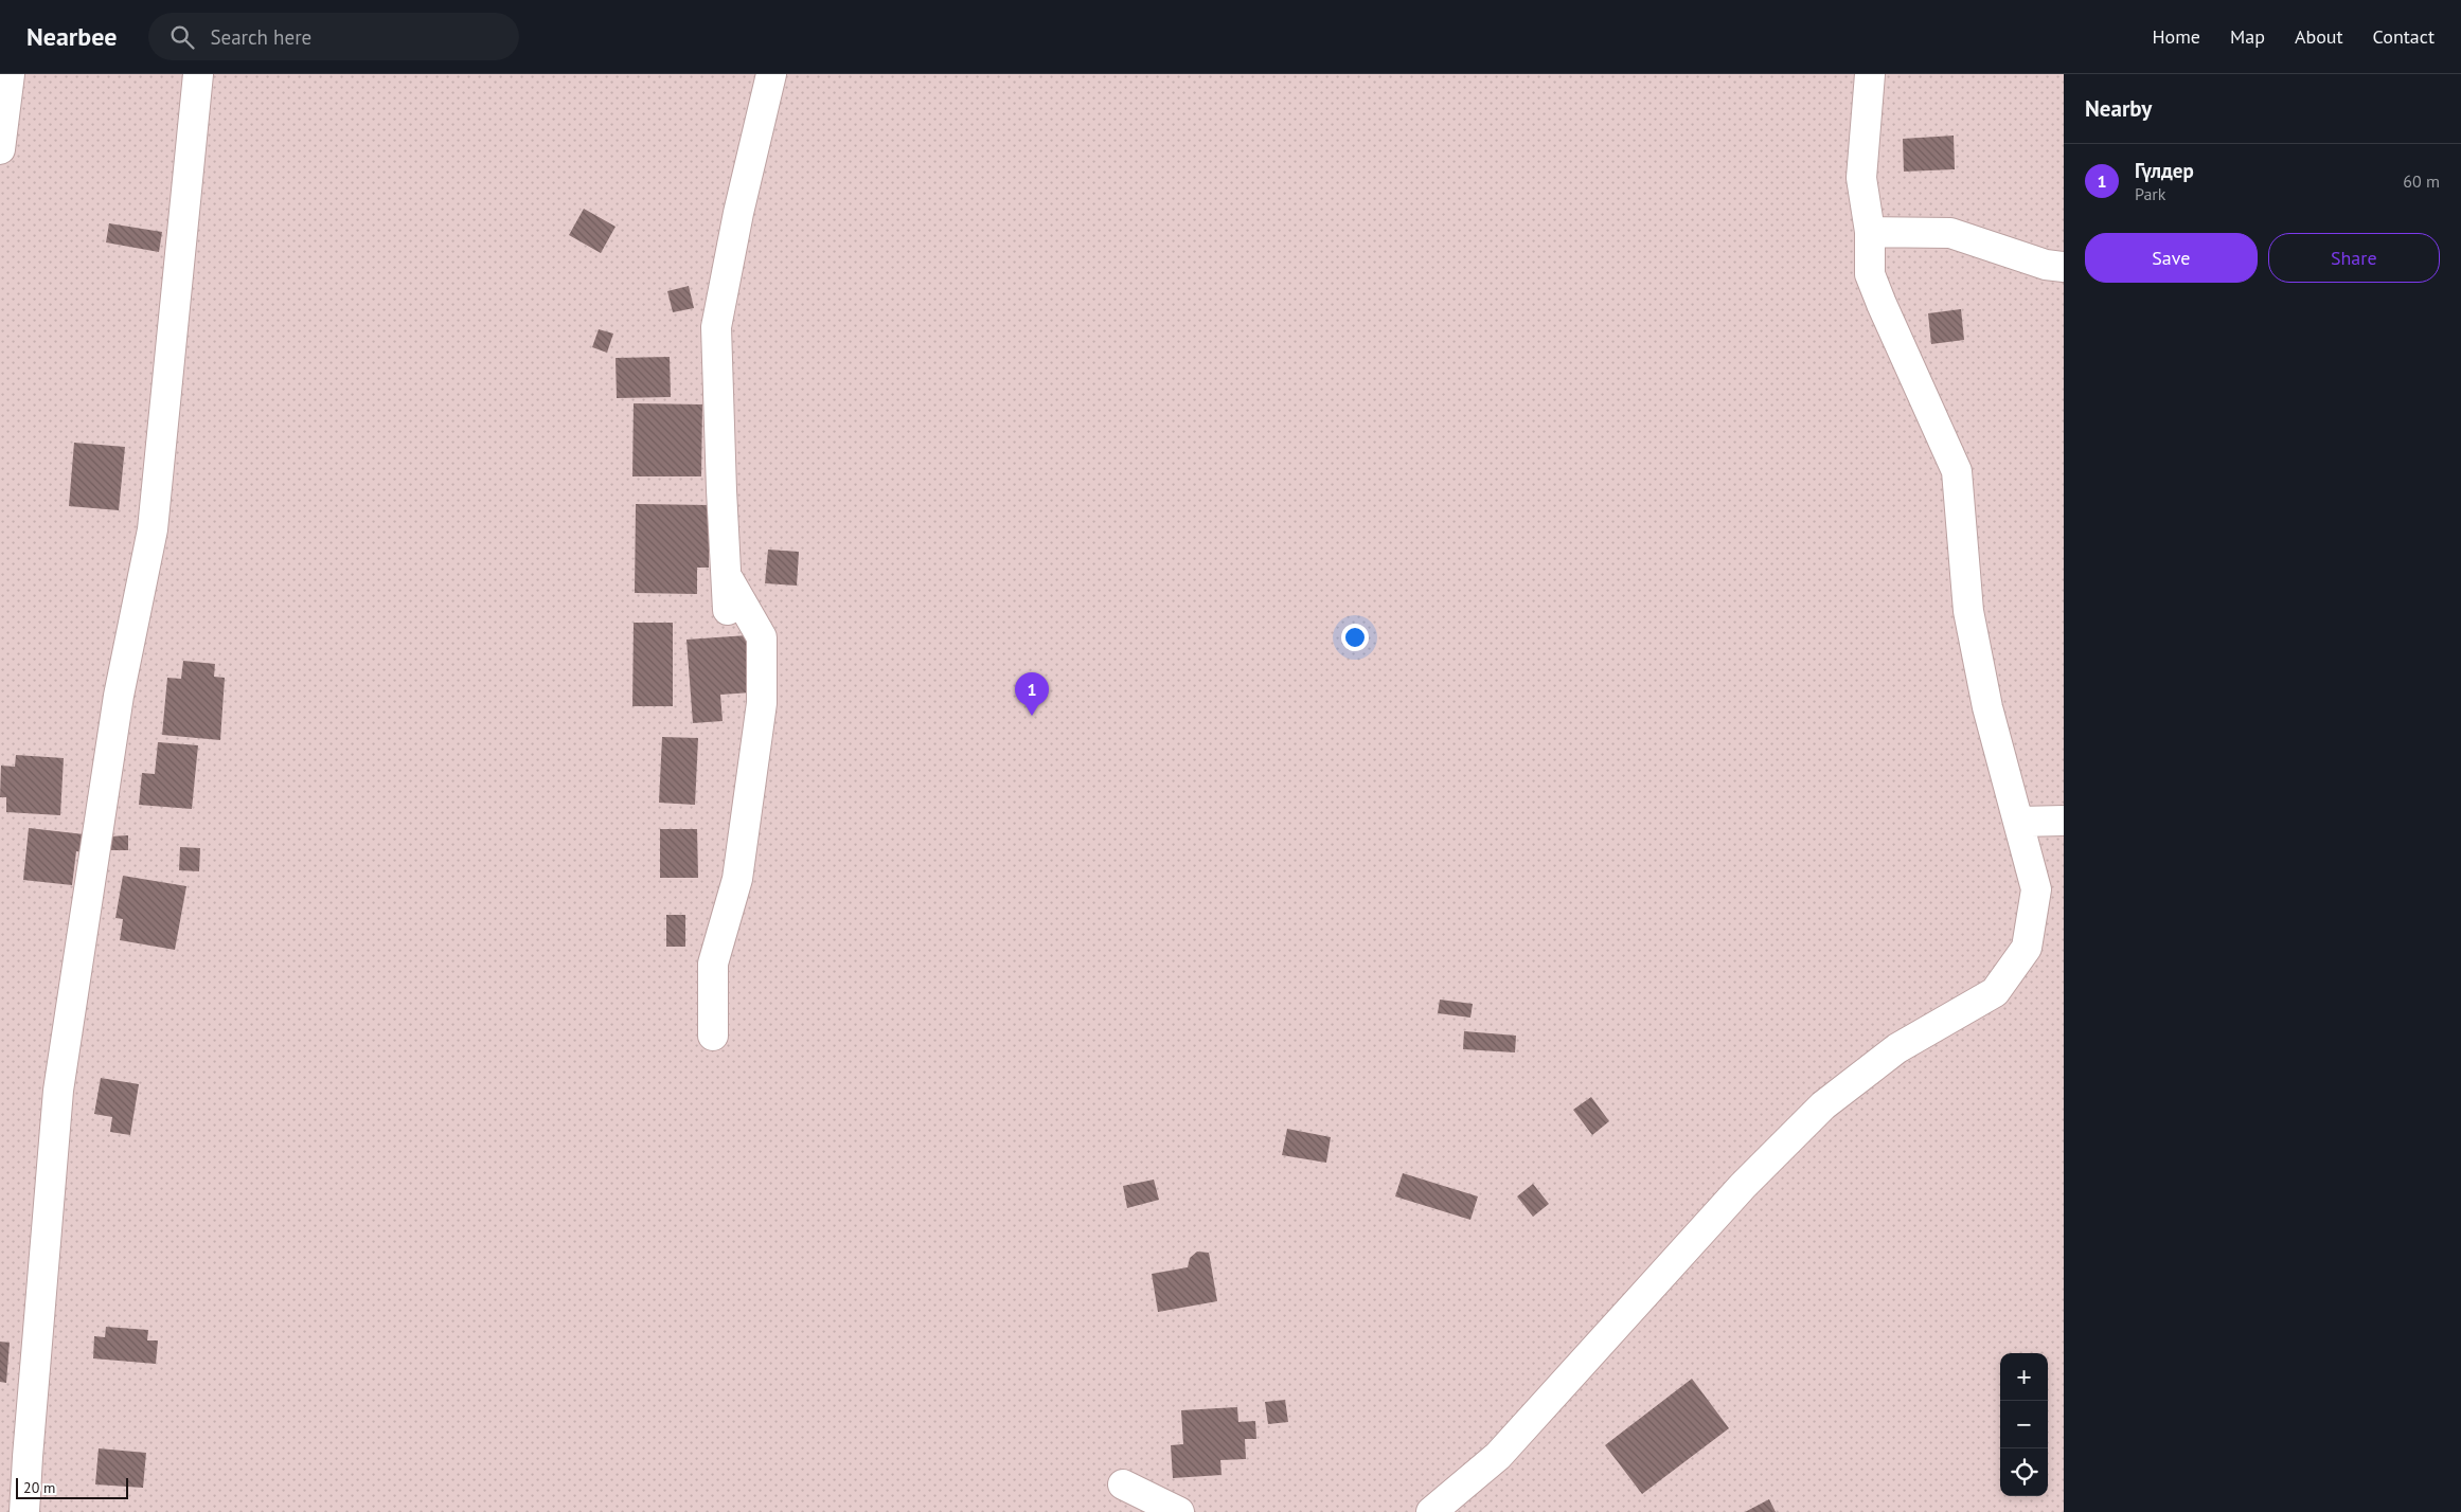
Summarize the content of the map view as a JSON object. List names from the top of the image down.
{
  "scale_bar": "20 m",
  "page": {
    "header": "Nearbee",
    "search": "Search here",
    "nav": [
      "Home",
      "Map",
      "About",
      "Contact"
    ],
    "heading": "Nearby",
    "list": [
      {
        "mark": "1",
        "name": "Гүлдер",
        "note": "Park",
        "value": "60 m"
      }
    ],
    "buttons": ["Save", "Share"],
    "pins": "1",
    "map_buttons": ["+", "−"],
    "scale": "20 m"
  }
}
